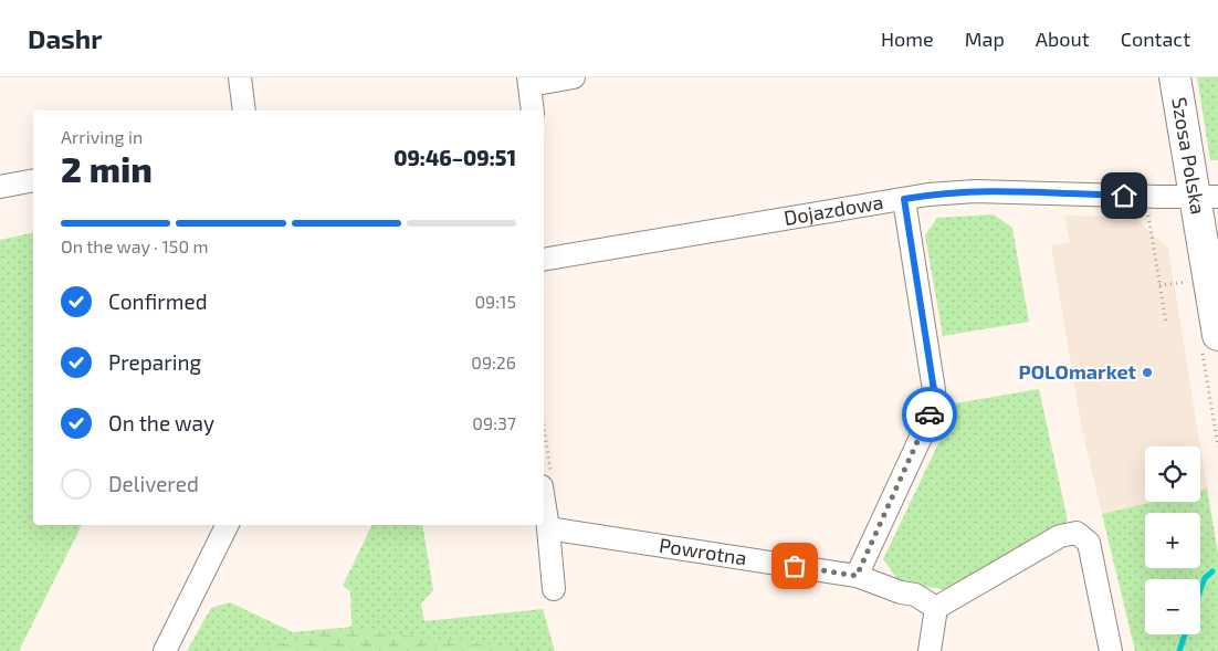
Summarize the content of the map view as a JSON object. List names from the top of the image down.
{
  "streets": {
    "street": ["Szosa Polska", "Dojazdowa", "Powrotna"]
  },
  "crossings": [
    ["Szosa Polska", "Dojazdowa"]
  ],
  "places": ["POLOmarket"],
  "page": {
    "header": "Dashr",
    "nav": [
      "Home",
      "Map",
      "About",
      "Contact"
    ],
    "heading": ["2 min", "Arriving in", "09:46–09:51"],
    "bar": "On the way · 150 m",
    "list": [
      ["Confirmed", "09:15"],
      ["Preparing", "09:26"],
      ["On the way", "09:37"],
      "Delivered"
    ],
    "map_buttons": ["+", "−"]
  }
}
